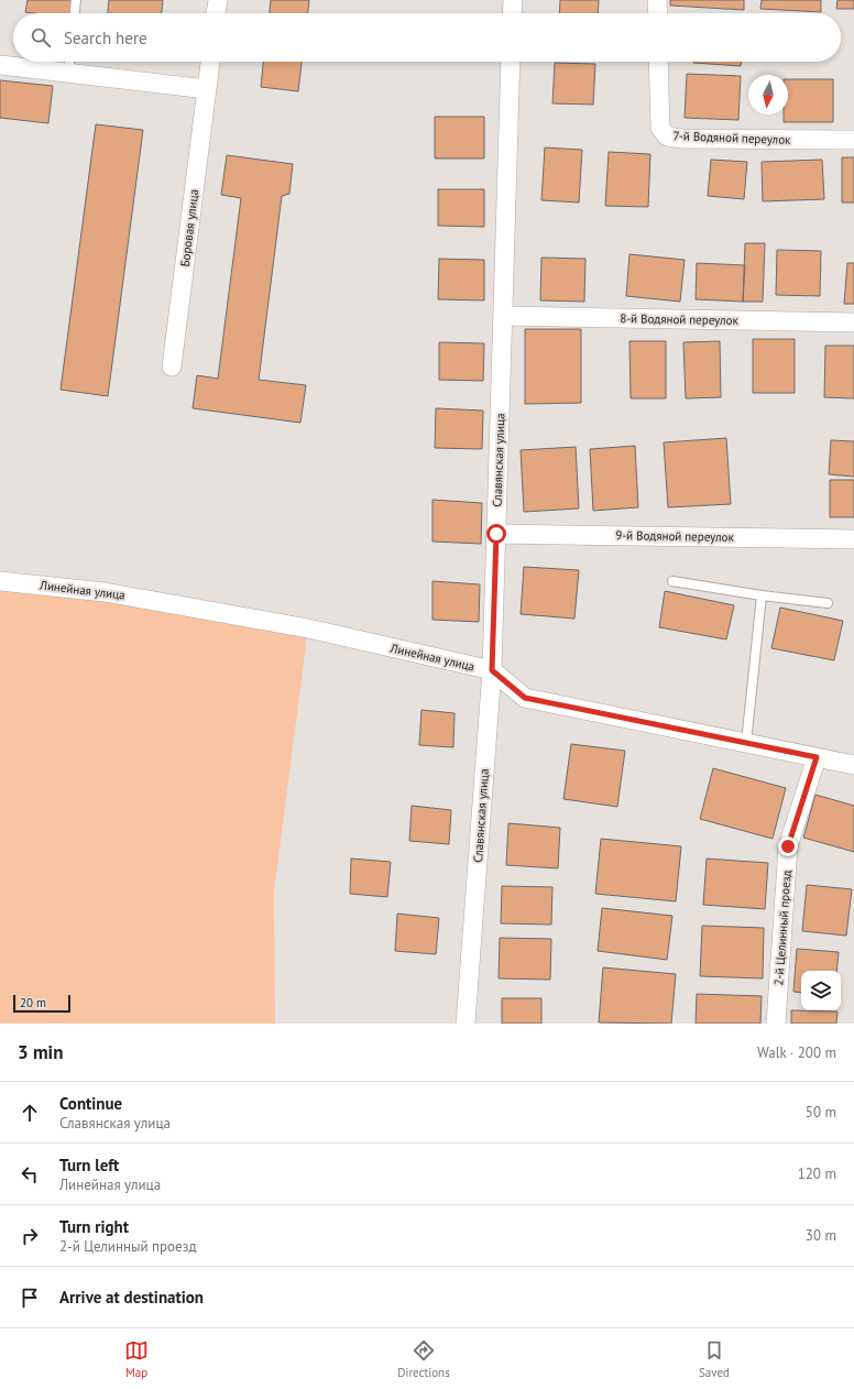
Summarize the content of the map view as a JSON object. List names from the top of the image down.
{
  "streets": {
    "street": [
      "7-й Водяной переулок",
      "Боровая улица",
      "8-й Водяной переулок",
      "Славянская улица",
      "9-й Водяной переулок",
      "Линейная улица",
      "2-й Целинный проезд"
    ]
  },
  "crossings": [
    ["8-й Водяной переулок", "Славянская улица"],
    ["Славянская улица", "9-й Водяной переулок"],
    ["Славянская улица", "Линейная улица"],
    ["Линейная улица", "2-й Целинный проезд"]
  ],
  "scale_bar": "20 m",
  "north": "bottom",
  "page": {
    "search": "Search here",
    "scale": "20 m",
    "heading": ["3 min", "Walk · 200 m"],
    "list": [
      ["Continue", "Славянская улица", "50 m"],
      ["Turn left", "Линейная улица", "120 m"],
      ["Turn right", "2-й Целинный проезд", "30 m"],
      "Arrive at destination"
    ],
    "nav": ["Map", "Directions", "Saved"]
  }
}
